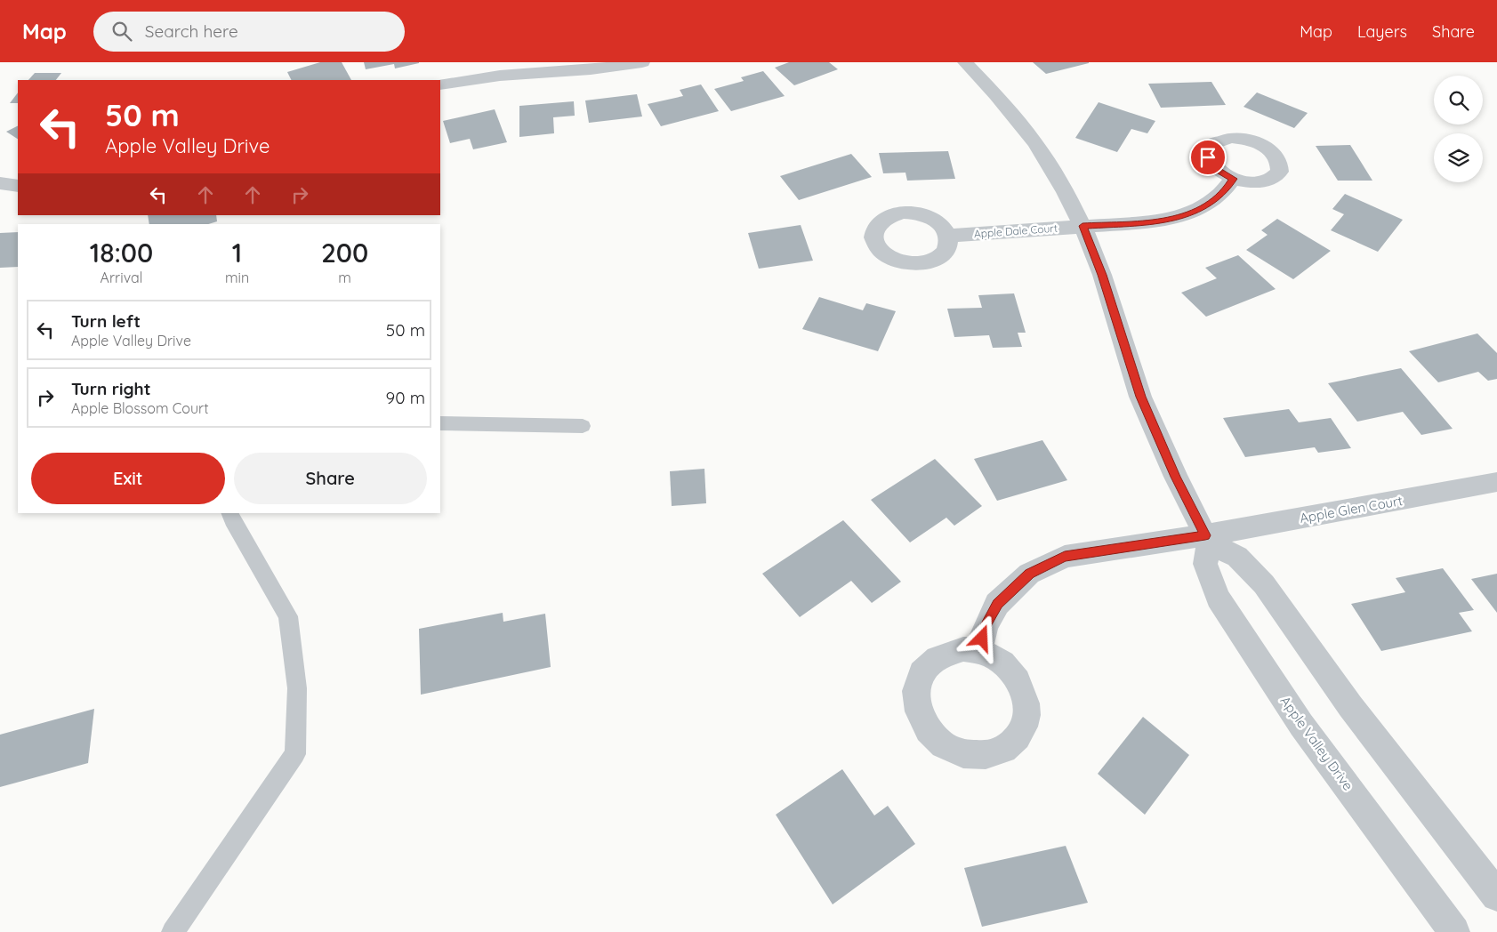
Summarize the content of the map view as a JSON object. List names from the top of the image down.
{
  "streets": {
    "street": ["Apple Dale Court", "Apple Glen Court", "Apple Valley Drive"]
  },
  "crossings": [
    ["Apple Glen Court", "Apple Valley Drive"]
  ],
  "page": {
    "header": "Map",
    "search": "Search here",
    "nav": ["Map", "Layers", "Share"],
    "turn": ["50 m", "Apple Valley Drive"],
    "eta": [
      "18:00",
      "Arrival",
      "1",
      "min",
      "200",
      "m"
    ],
    "list": [
      {
        "name": "Turn left",
        "note": "Apple Valley Drive",
        "value": "50 m"
      },
      {
        "name": "Turn right",
        "note": "Apple Blossom Court",
        "value": "90 m"
      }
    ],
    "buttons": ["Exit", "Share"]
  }
}
